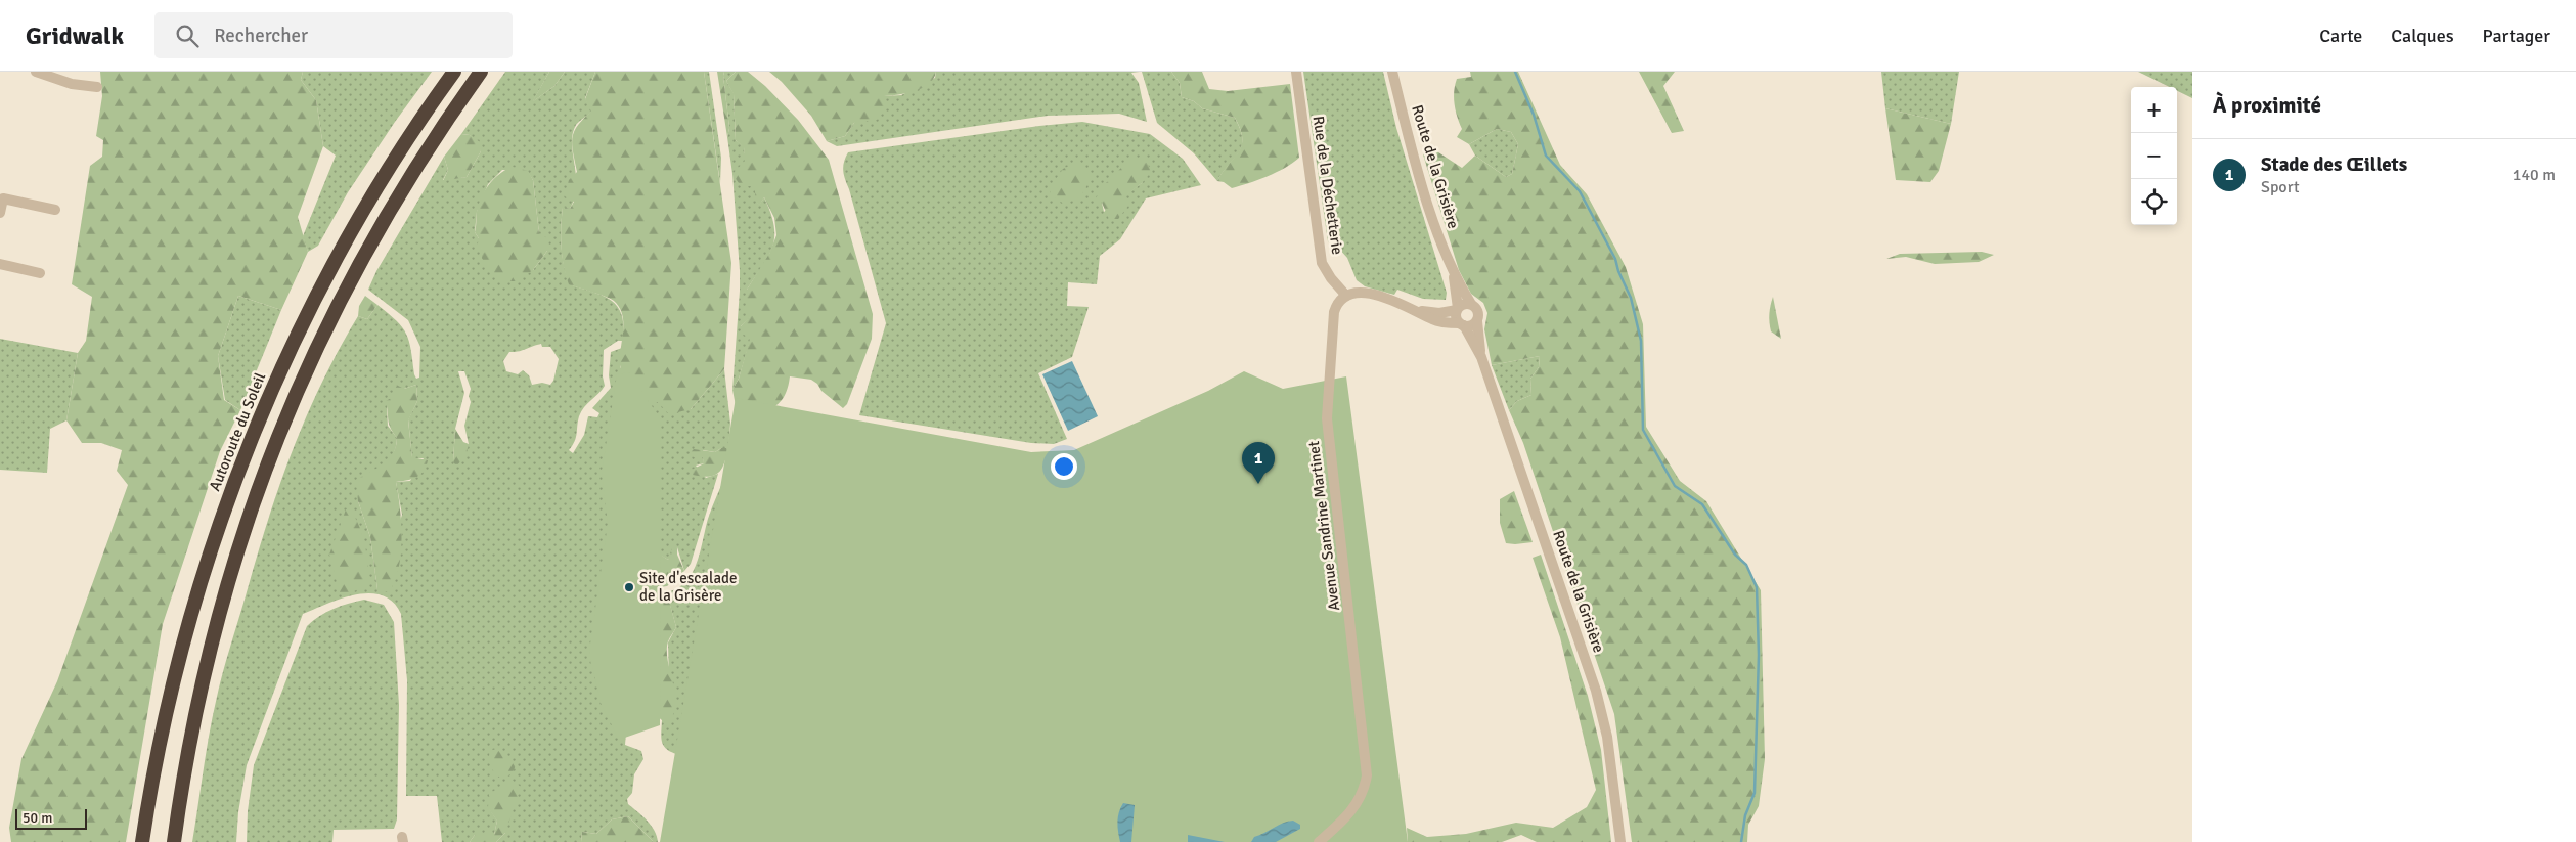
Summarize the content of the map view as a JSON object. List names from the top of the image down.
{
  "streets": {
    "highway": ["Autoroute du Soleil"],
    "street": ["Route de la Grisière", "Rue de la Déchetterie", "Avenue Sandrine Martinet"]
  },
  "crossings": [
    ["Rue de la Déchetterie", "Avenue Sandrine Martinet"]
  ],
  "places": ["Site d'escalade de la Grisère"],
  "scale_bar": "50 m",
  "page": {
    "header": "Gridwalk",
    "search": "Rechercher",
    "nav": ["Carte", "Calques", "Partager"],
    "heading": "À proximité",
    "map_buttons": ["+", "−"],
    "list": [
      {
        "mark": "1",
        "name": "Stade des Œillets",
        "note": "Sport",
        "value": "140 m"
      }
    ],
    "pins": "1",
    "scale": "50 m"
  }
}
